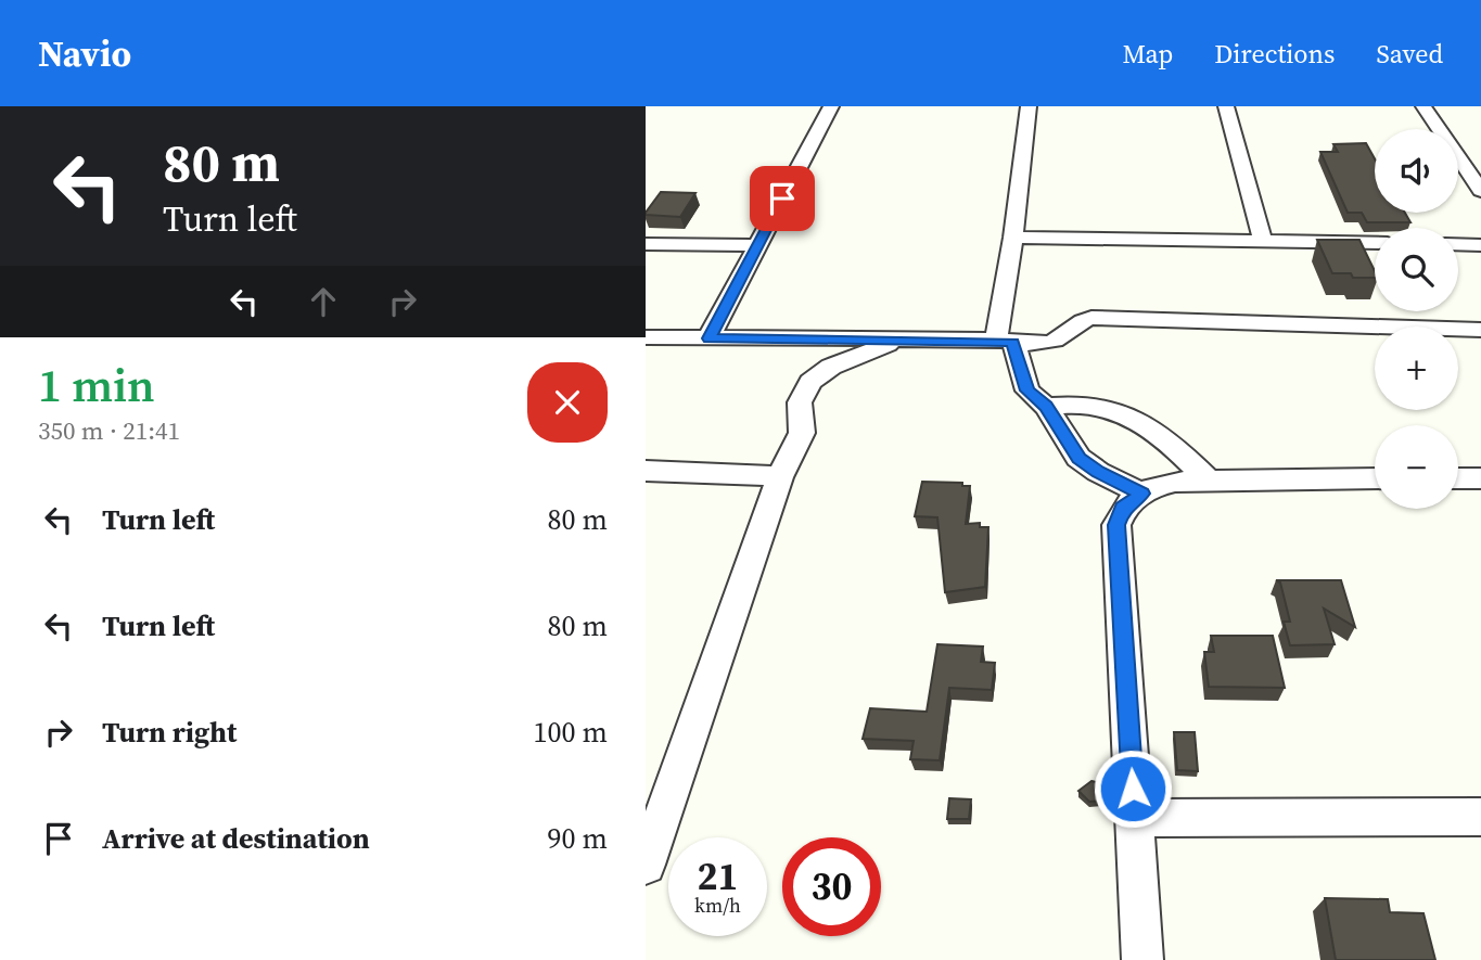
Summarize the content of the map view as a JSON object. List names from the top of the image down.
{
  "page": {
    "header": "Navio",
    "nav": ["Map", "Directions", "Saved"],
    "turn": ["80 m", "Turn left"],
    "map_buttons": ["+", "−"],
    "heading": ["1 min", "350 m · 21:41"],
    "list": [
      {
        "name": "Turn left",
        "value": "80 m"
      },
      {
        "name": "Turn left",
        "value": "80 m"
      },
      {
        "name": "Turn right",
        "value": "100 m"
      },
      {
        "name": "Arrive at destination",
        "value": "90 m"
      }
    ],
    "speed": "21 km/h",
    "limit": "30"
  }
}
